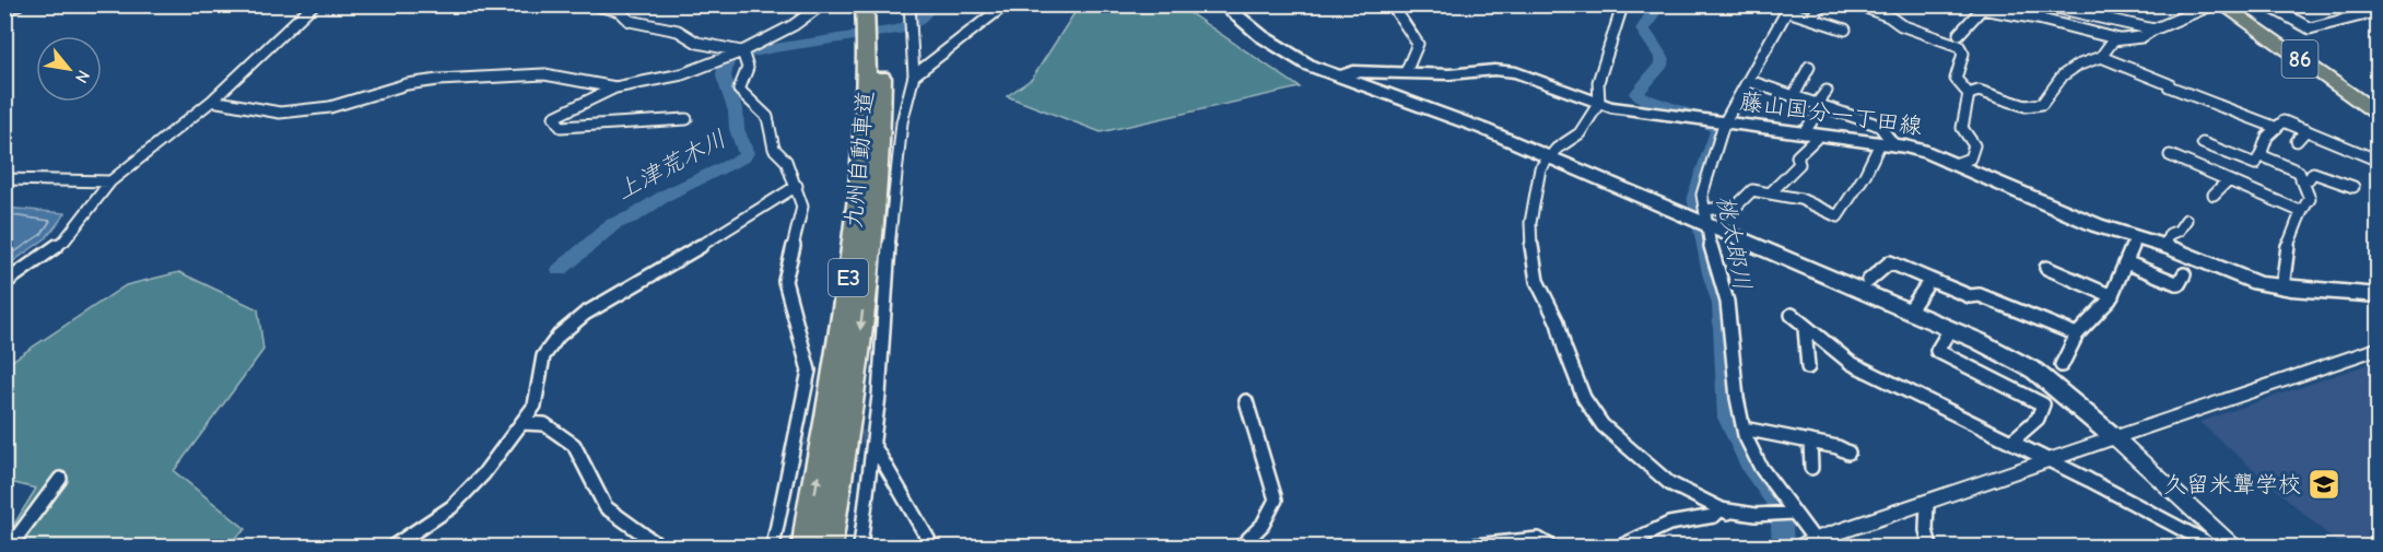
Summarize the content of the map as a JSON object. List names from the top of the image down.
{
  "streets": {
    "highway": ["九州自動車道", "E3"],
    "main road": ["86", "藤山国分一丁田線"]
  },
  "water": ["上津荒木川", "桃太郎川"],
  "places": {
    "school or university": ["久留米聾学校"]
  },
  "north": "bottom right"
}
